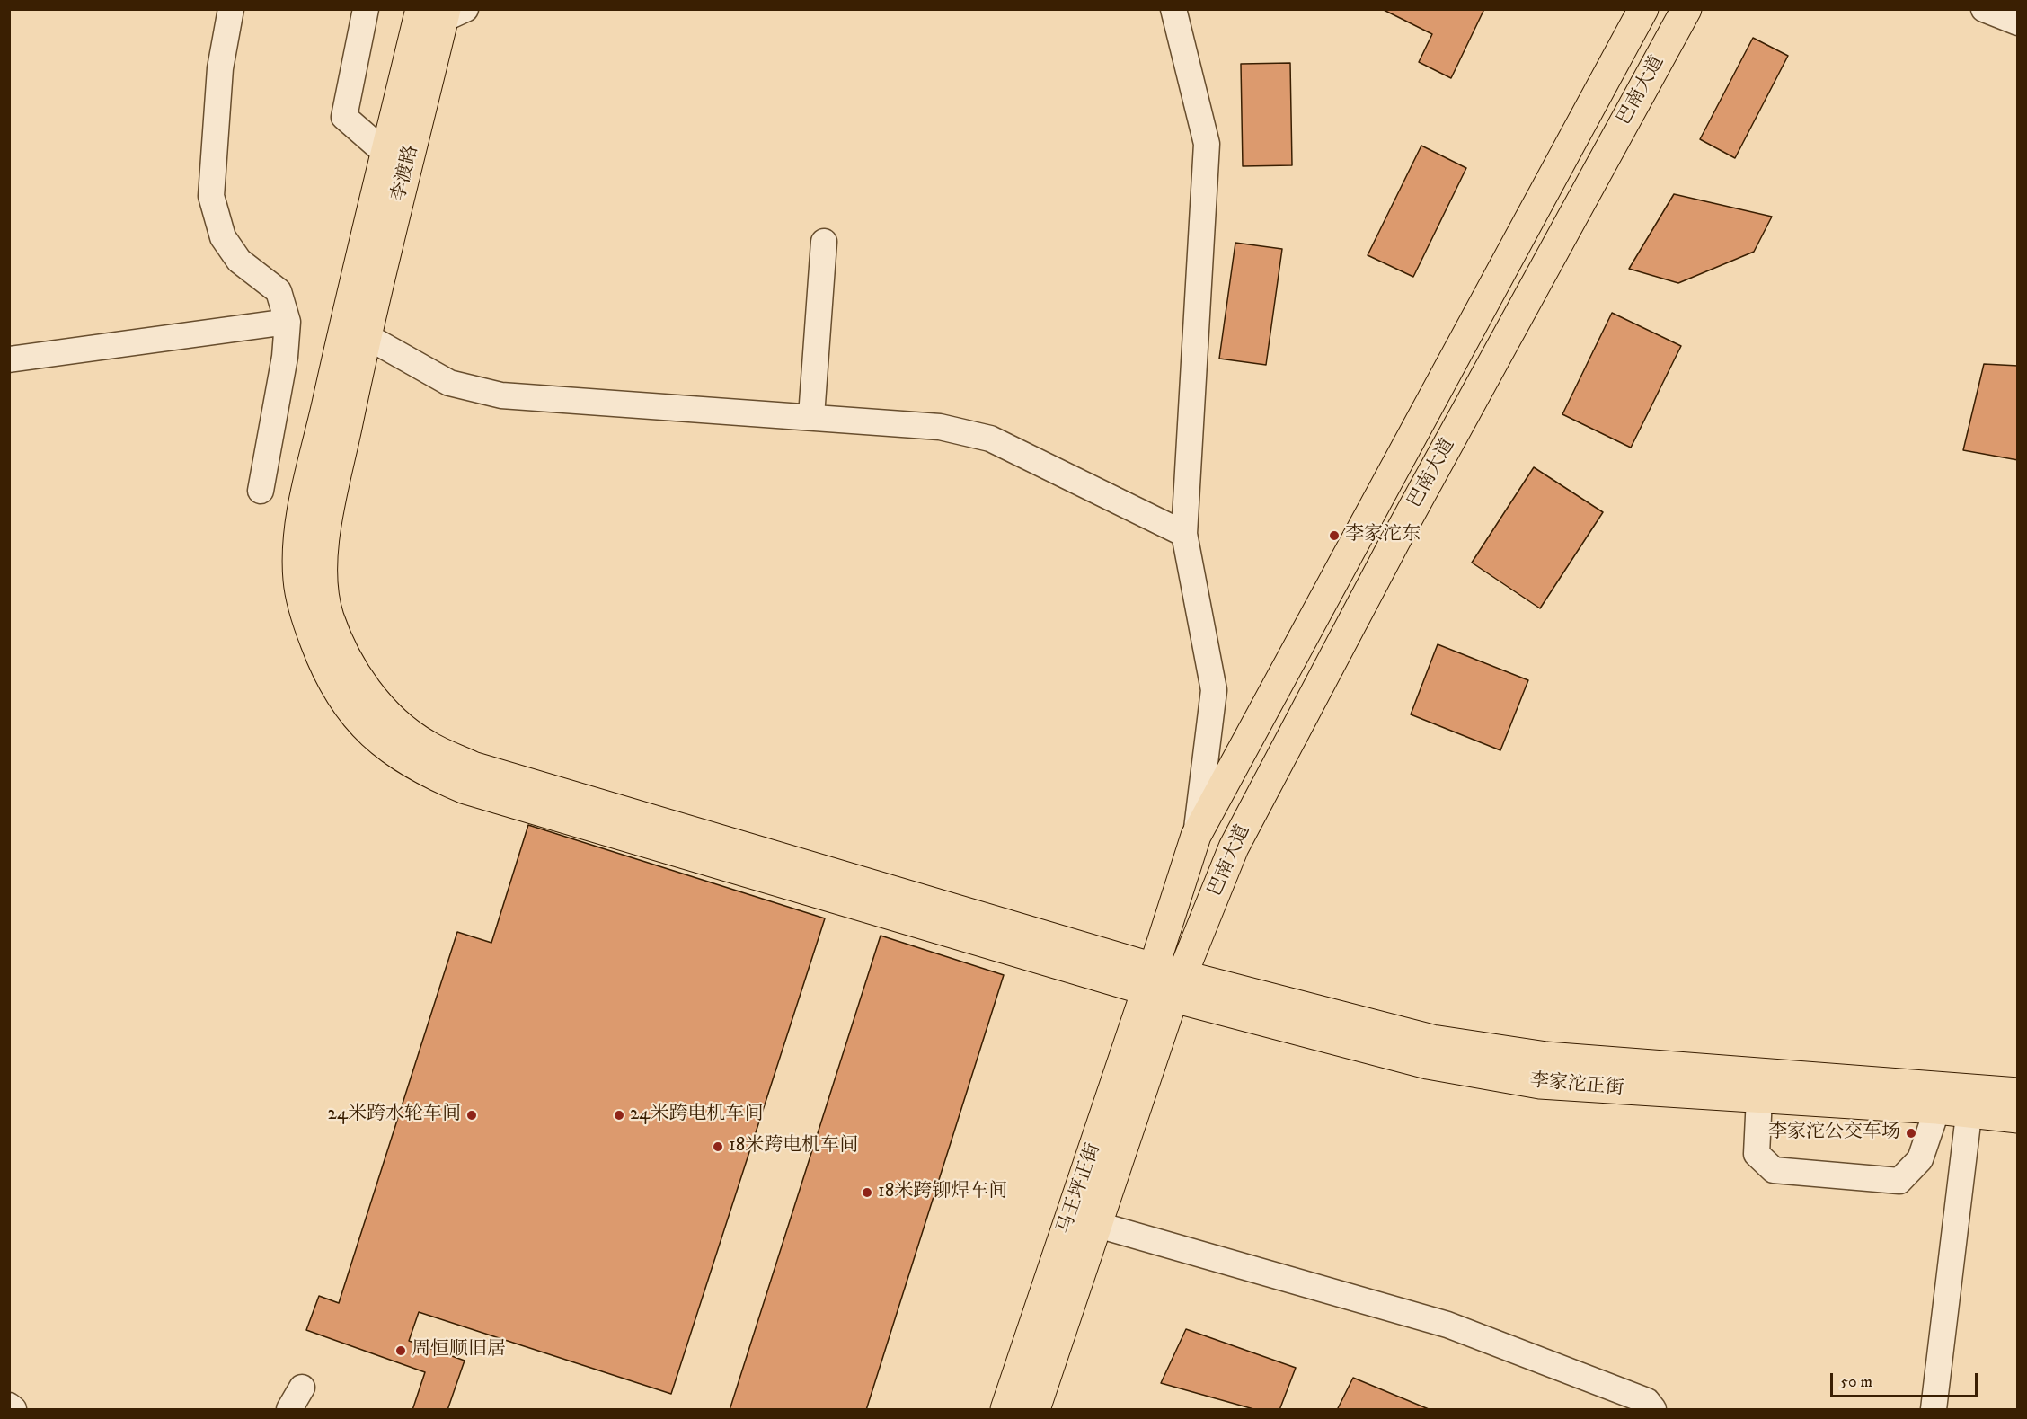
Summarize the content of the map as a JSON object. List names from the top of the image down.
{
  "streets": {
    "main road": [
      "巴南大道",
      "李渡路",
      "李家沱正街",
      "马王坪正街"
    ]
  },
  "crossings": [
    ["巴南大道", "李家沱正街"],
    ["巴南大道", "马王坪正街"],
    ["李渡路", "李家沱正街"],
    ["李家沱正街", "马王坪正街"]
  ],
  "places": [
    "李家沱东",
    "24米跨水轮车间",
    "24米跨电机车间",
    "李家沱公交车场",
    "18米跨电机车间",
    "18米跨铆焊车间",
    "周恒顺旧居"
  ],
  "scale_bar": "50 m"
}
